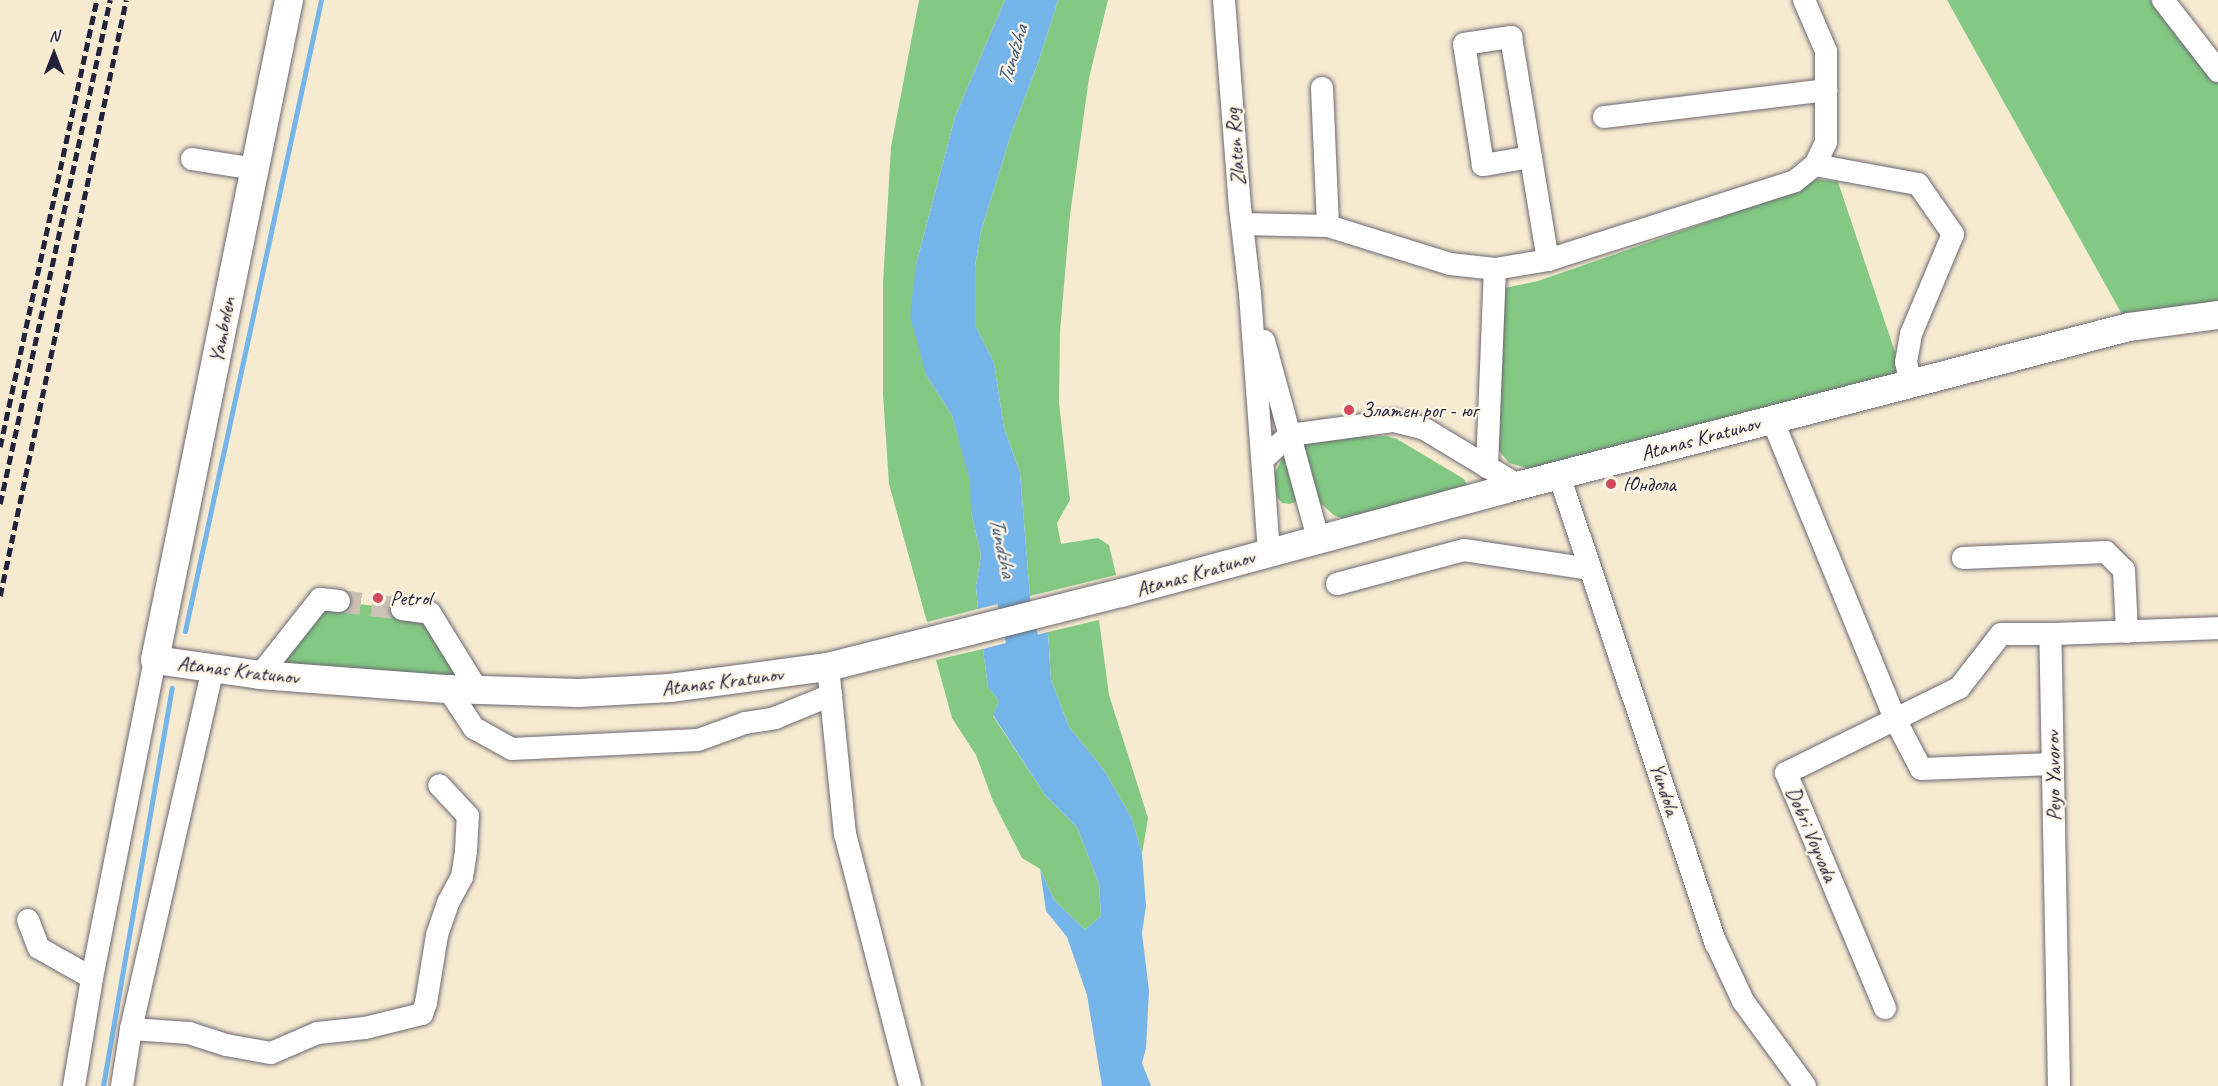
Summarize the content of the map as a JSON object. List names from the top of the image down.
{
  "streets": {
    "main road": ["Yambolen", "Atanas Kratunov"],
    "street": [
      "Zlaten Rog",
      "Peyo Yavorov",
      "Yundola",
      "Dobri Voyvoda"
    ]
  },
  "crossings": [
    ["Zlaten Rog", "Atanas Kratunov"],
    ["Yambolen", "Atanas Kratunov"],
    ["Atanas Kratunov", "Yundola"],
    ["Peyo Yavorov", "Dobri Voyvoda"]
  ],
  "water": ["Tundzha"],
  "places": ["Златен рог - юг", "Юндола", "Petrol"],
  "north": "top"
}
